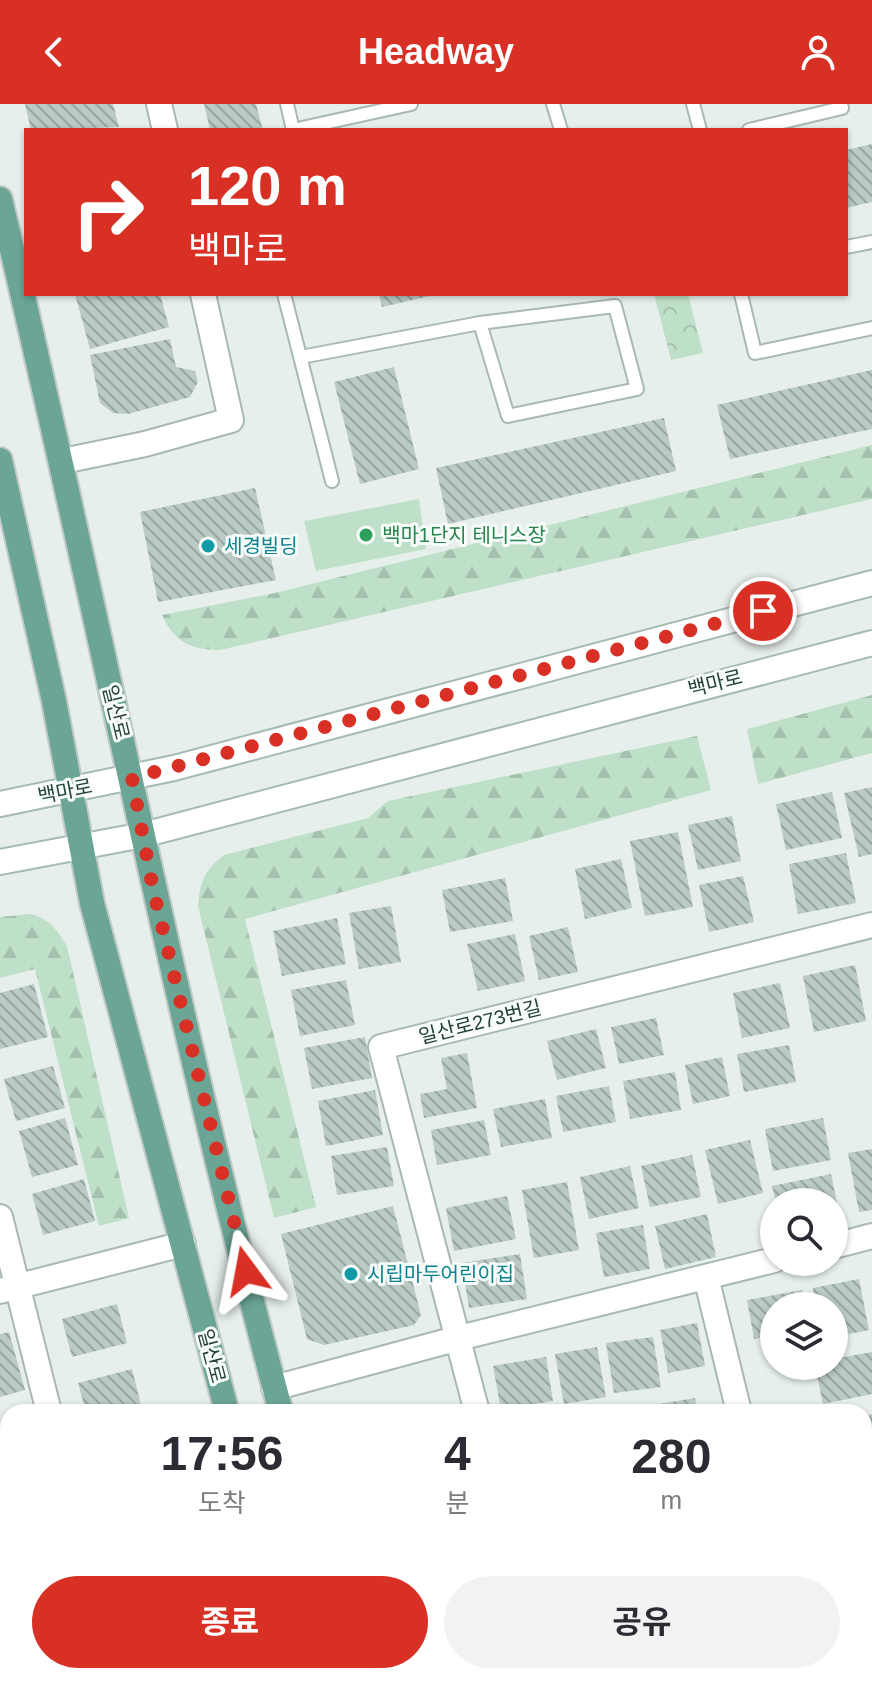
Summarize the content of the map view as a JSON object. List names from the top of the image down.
{
  "streets": {
    "main road": ["일산로"],
    "street": ["백마로", "일산로273번길"]
  },
  "crossings": [
    ["백마로", "일산로"]
  ],
  "places": ["백마1단지 테니스장", "세경빌딩", "시립마두어린이집"],
  "page": {
    "header": "Headway",
    "turn": ["120 m", "백마로"],
    "eta": [
      "17:56",
      "도착",
      "4",
      "분",
      "280",
      "m"
    ],
    "buttons": ["종료", "공유"]
  }
}
